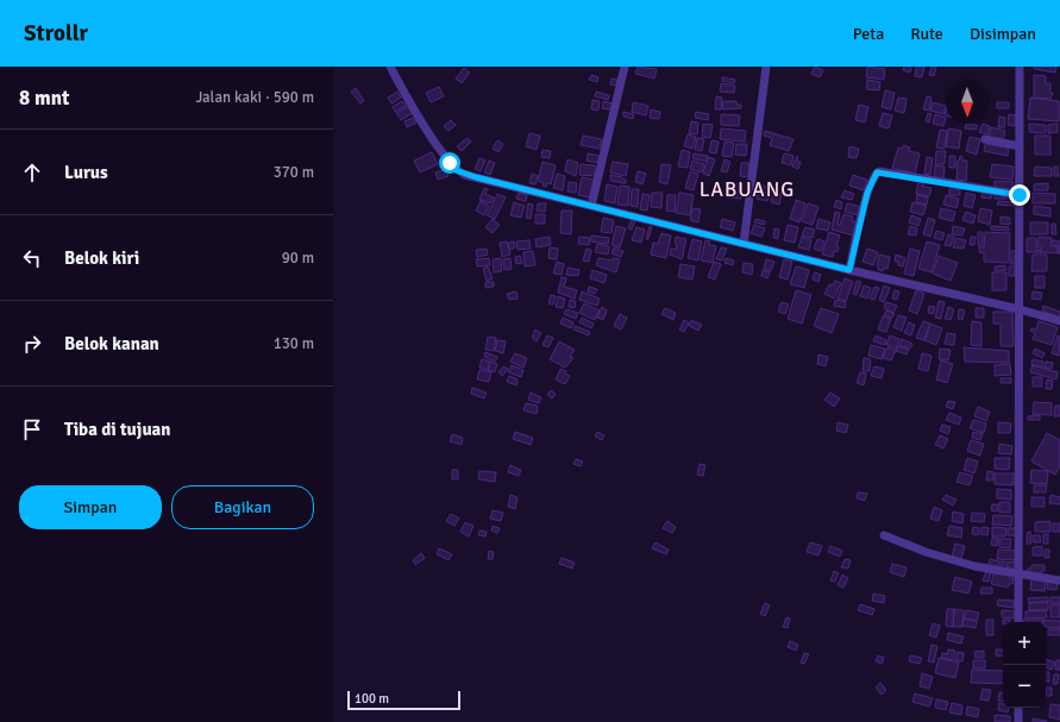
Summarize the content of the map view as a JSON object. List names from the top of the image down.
{
  "districts": ["LABUANG"],
  "scale_bar": "100 m",
  "north": "bottom",
  "page": {
    "header": "Strollr",
    "nav": ["Peta", "Rute", "Disimpan"],
    "heading": ["8 mnt", "Jalan kaki · 590 m"],
    "list": [
      ["Lurus", "370 m"],
      ["Belok kiri", "90 m"],
      ["Belok kanan", "130 m"],
      "Tiba di tujuan"
    ],
    "buttons": ["Simpan", "Bagikan"],
    "map_buttons": ["+", "−"],
    "scale": "100 m"
  }
}
